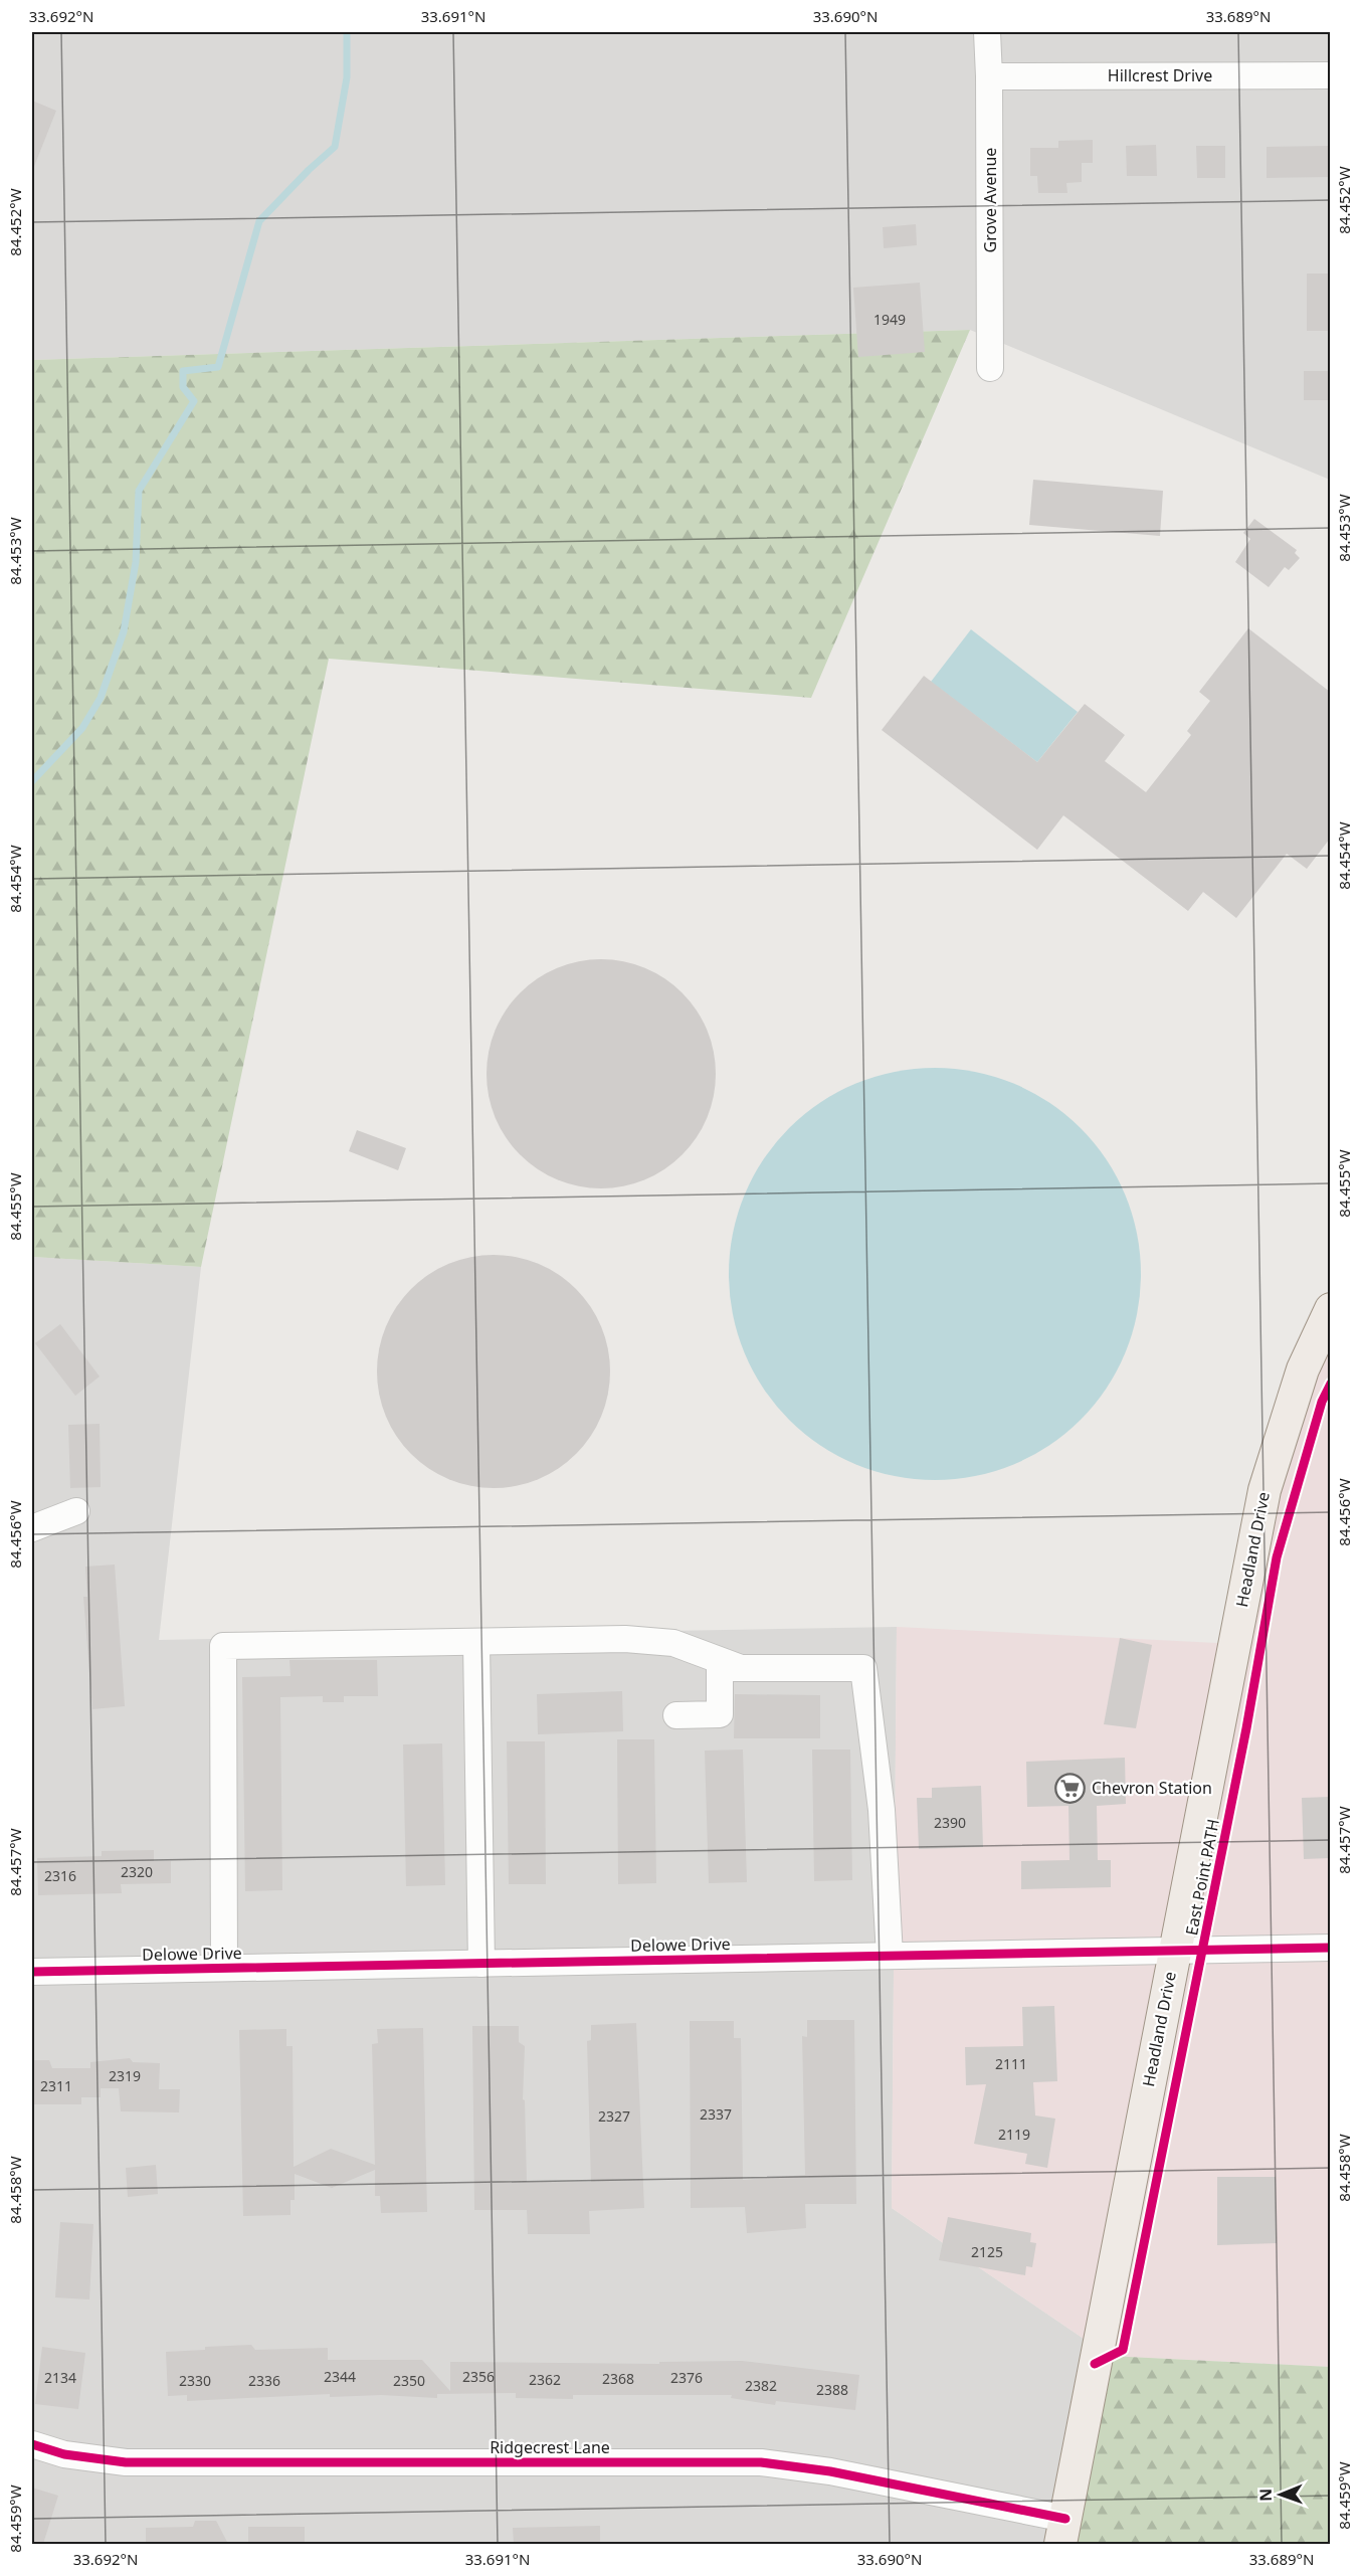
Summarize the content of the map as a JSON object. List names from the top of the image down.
{
  "streets": {
    "main road": ["Headland Drive"],
    "street": [
      "Hillcrest Drive",
      "Grove Avenue",
      "Delowe Drive",
      "Ridgecrest Lane"
    ],
    "cycle path": ["East Point PATH"]
  },
  "crossings": [
    ["Hillcrest Drive", "Grove Avenue"],
    ["Headland Drive", "Delowe Drive"],
    ["Headland Drive", "Ridgecrest Lane"]
  ],
  "places": {
    "supermarket": ["Chevron Station"]
  },
  "house_numbers": [
    "1949",
    "2390",
    "2320",
    "2316",
    "2111",
    "2319",
    "2311",
    "2337",
    "2327",
    "2119",
    "2125",
    "2344",
    "2356",
    "2134",
    "2376",
    "2368",
    "2362",
    "2330",
    "2336",
    "2350",
    "2382",
    "2388"
  ],
  "north": "left",
  "coordinates": [
    "33.692°N",
    "33.691°N",
    "33.690°N",
    "33.689°N",
    "84.452°W",
    "84.453°W",
    "84.454°W",
    "84.455°W",
    "84.456°W",
    "84.457°W",
    "84.458°W",
    "84.459°W"
  ]
}
